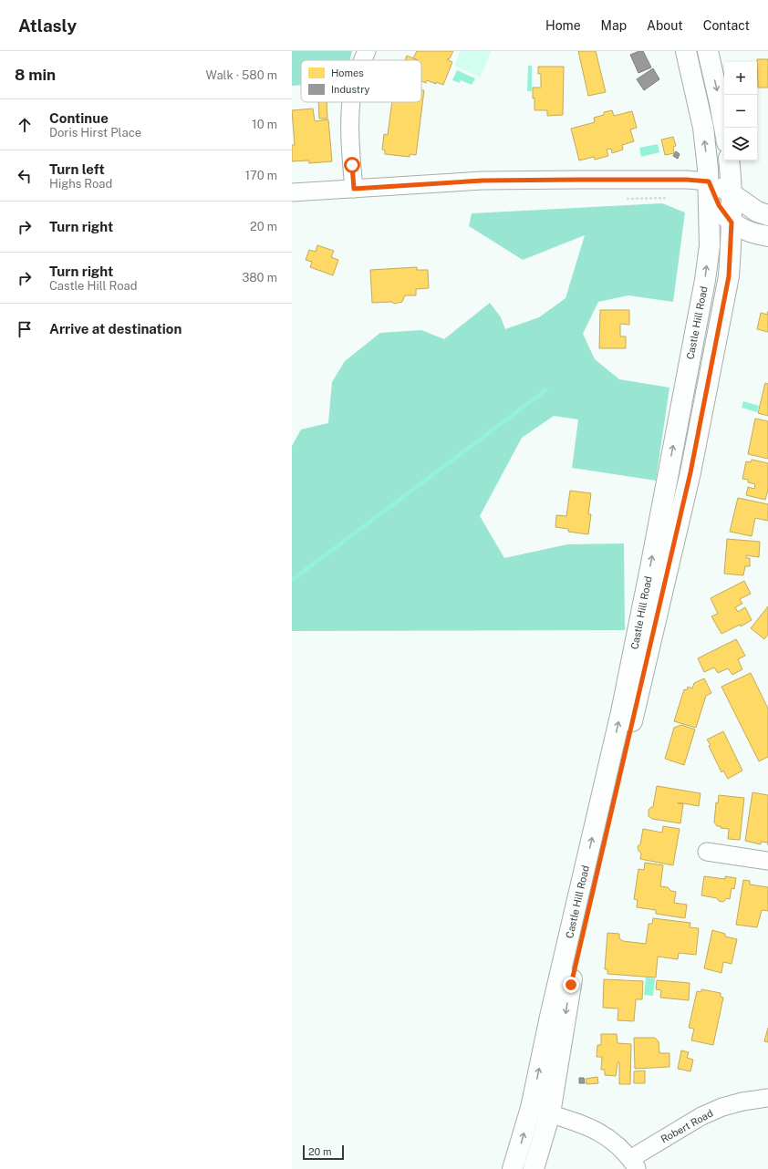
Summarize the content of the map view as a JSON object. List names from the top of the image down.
{
  "streets": {
    "main road": ["Castle Hill Road"],
    "street": ["Robert Road"]
  },
  "legend": ["Homes", "Industry"],
  "scale_bar": "20 m",
  "page": {
    "header": "Atlasly",
    "nav": [
      "Home",
      "Map",
      "About",
      "Contact"
    ],
    "heading": ["8 min", "Walk · 580 m"],
    "map_buttons": ["+", "−"],
    "list": [
      ["Continue", "Doris Hirst Place", "10 m"],
      ["Turn left", "Highs Road", "170 m"],
      ["Turn right", "20 m"],
      ["Turn right", "Castle Hill Road", "380 m"],
      "Arrive at destination"
    ],
    "scale": "20 m"
  }
}
